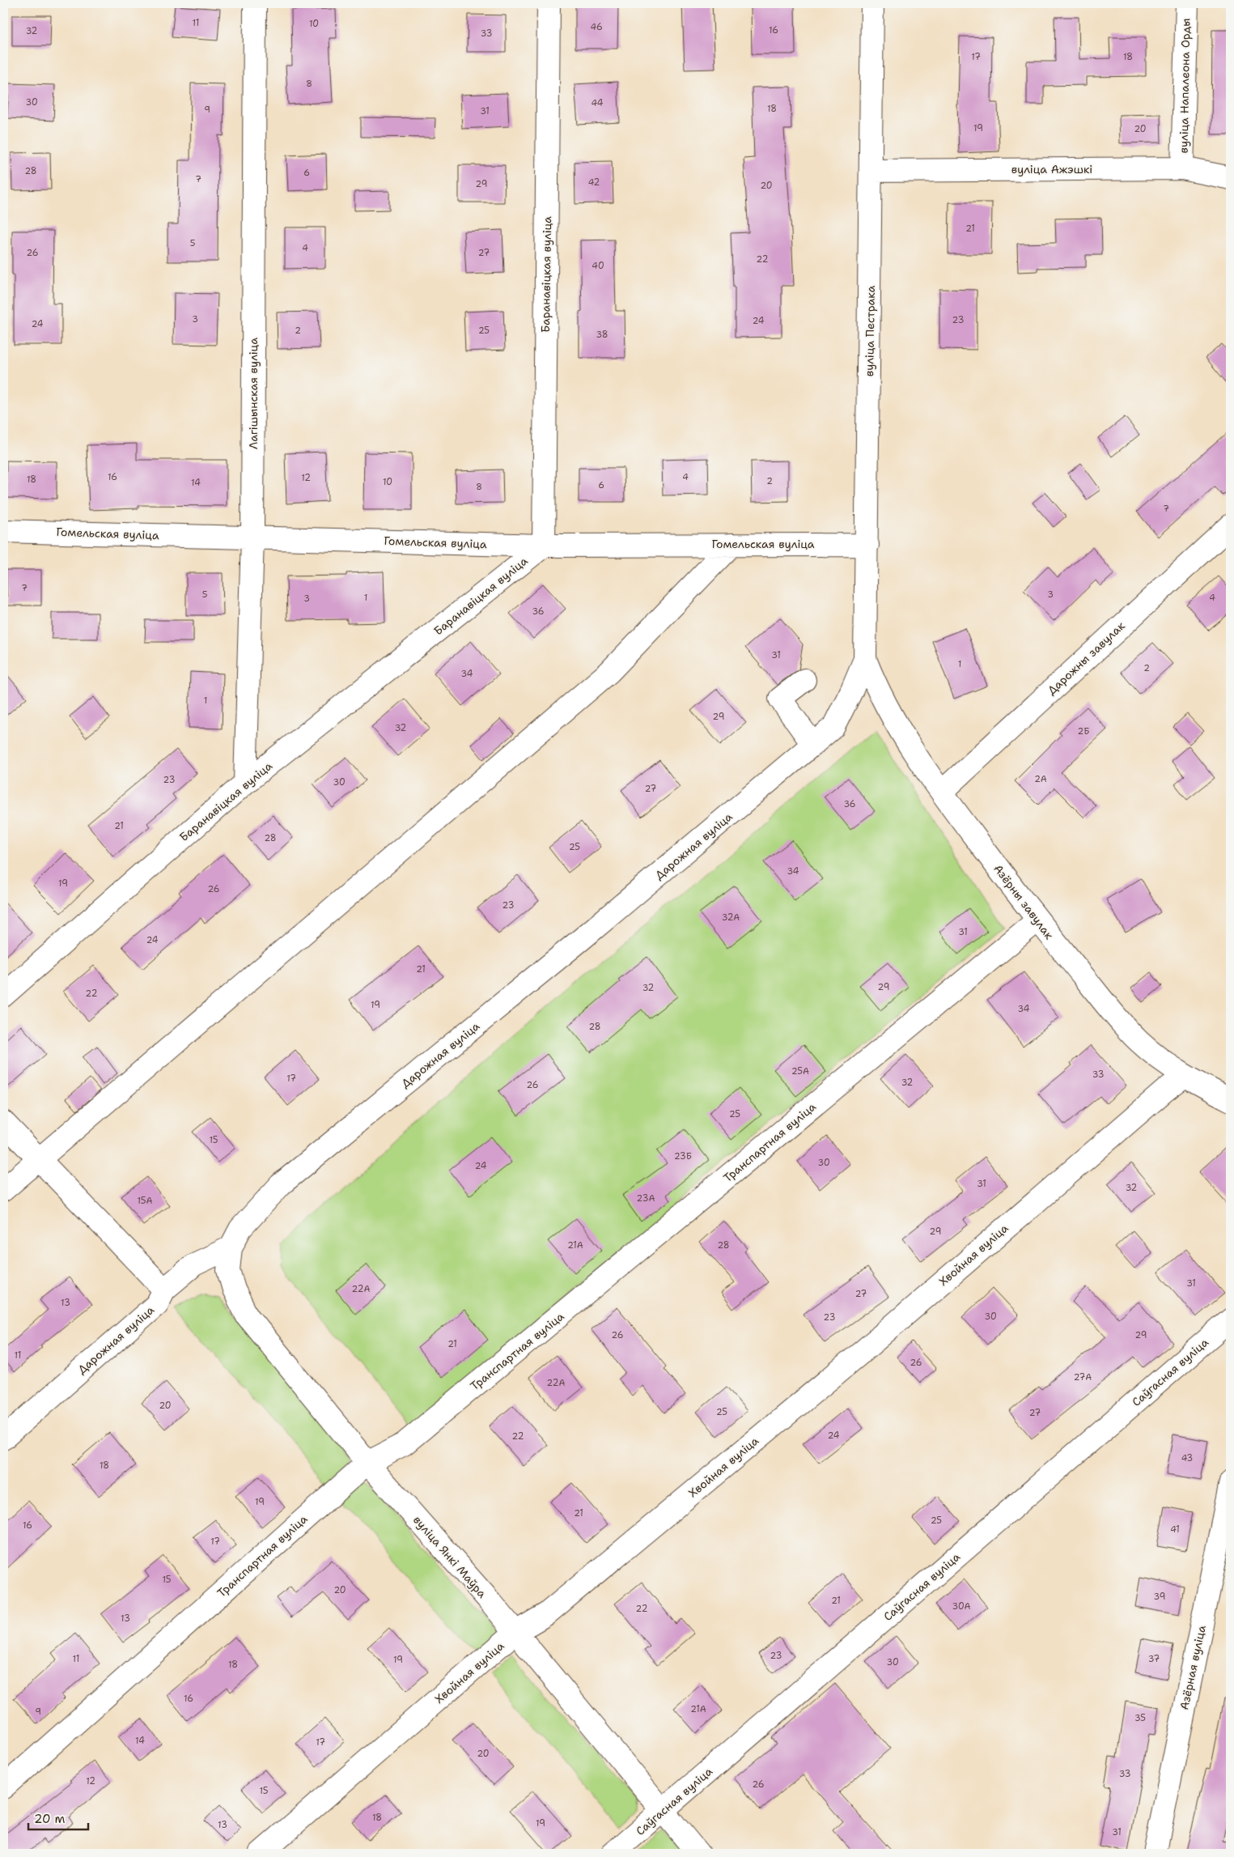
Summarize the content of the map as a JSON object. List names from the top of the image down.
{
  "streets": {
    "street": [
      "вуліца Напалеона Орды",
      "вуліца Ажэшкі",
      "Баранавіцкая вуліца",
      "вуліца Пестрака",
      "Лагішынская вуліца",
      "Гомельская вуліца",
      "Дарожны завулак",
      "Дарожная вуліца",
      "Азёрны завулак",
      "Транспартная вуліца",
      "Хвойная вуліца",
      "Саўгасная вуліца",
      "вуліца Янкі Маўра",
      "Азёрная вуліца"
    ]
  },
  "crossings": [
    ["вуліца Напалеона Орды", "вуліца Ажэшкі"],
    ["вуліца Ажэшкі", "вуліца Пестрака"],
    ["Баранавіцкая вуліца", "Лагішынская вуліца"],
    ["Баранавіцкая вуліца", "Гомельская вуліца"],
    ["вуліца Пестрака", "Гомельская вуліца"],
    ["вуліца Пестрака", "Дарожная вуліца"],
    ["вуліца Пестрака", "Азёрны завулак"],
    ["Лагішынская вуліца", "Гомельская вуліца"],
    ["Дарожны завулак", "Азёрны завулак"],
    ["Дарожная вуліца", "Азёрны завулак"],
    ["Дарожная вуліца", "вуліца Янкі Маўра"],
    ["Азёрны завулак", "Транспартная вуліца"],
    ["Азёрны завулак", "Хвойная вуліца"],
    ["Транспартная вуліца", "вуліца Янкі Маўра"],
    ["Хвойная вуліца", "вуліца Янкі Маўра"],
    ["Саўгасная вуліца", "вуліца Янкі Маўра"]
  ],
  "house_numbers": [
    "11",
    "10",
    "46",
    "16",
    "32",
    "33",
    "17",
    "18",
    "8",
    "30",
    "44",
    "18",
    "9",
    "31",
    "19",
    "20",
    "28",
    "6",
    "7",
    "42",
    "29",
    "20",
    "21",
    "5",
    "4",
    "26",
    "27",
    "22",
    "40",
    "3",
    "23",
    "24",
    "24",
    "2",
    "25",
    "38",
    "16",
    "4",
    "12",
    "18",
    "2",
    "10",
    "14",
    "6",
    "8",
    "7",
    "7",
    "5",
    "3",
    "1",
    "4",
    "3",
    "36",
    "31",
    "1",
    "2",
    "34",
    "1",
    "29",
    "32",
    "2Б",
    "2А",
    "23",
    "30",
    "27",
    "36",
    "21",
    "28",
    "25",
    "34",
    "19",
    "26",
    "23",
    "32А",
    "31",
    "24",
    "21",
    "29",
    "32",
    "22",
    "19",
    "34",
    "28",
    "25А",
    "33",
    "17",
    "32",
    "26",
    "25",
    "15",
    "23Б",
    "30",
    "24",
    "31",
    "32",
    "23А",
    "15А",
    "29",
    "21А",
    "28",
    "31",
    "22А",
    "27",
    "13",
    "30",
    "23",
    "26",
    "29",
    "21",
    "11",
    "26",
    "27А",
    "22А",
    "20",
    "25",
    "27",
    "24",
    "22",
    "43",
    "18",
    "19",
    "21",
    "25",
    "16",
    "41",
    "17",
    "15",
    "20",
    "39",
    "21",
    "30А",
    "22",
    "13",
    "23",
    "11",
    "37",
    "19",
    "30",
    "18",
    "16",
    "21А",
    "9",
    "35",
    "14",
    "17",
    "20",
    "33",
    "12",
    "26",
    "15",
    "18",
    "19",
    "13",
    "31"
  ],
  "scale_bar": "20 m"
}
